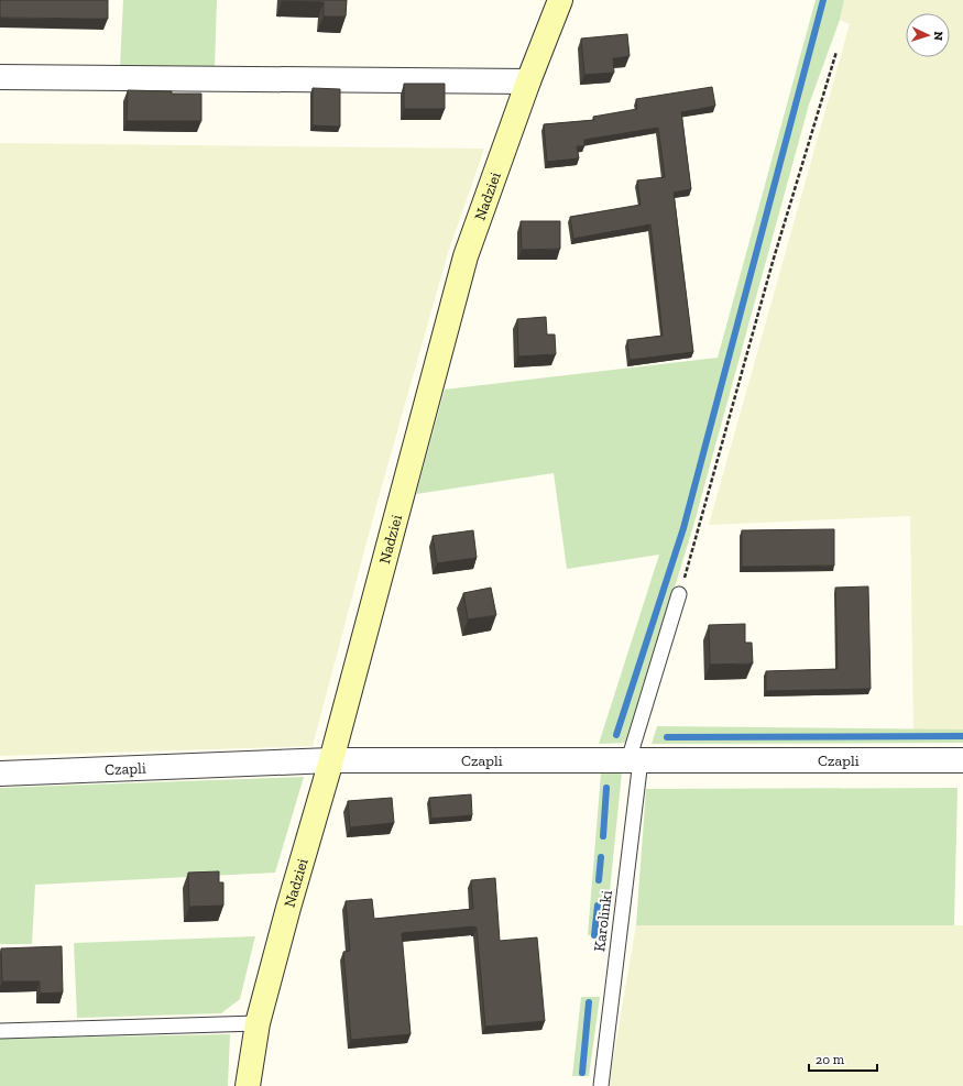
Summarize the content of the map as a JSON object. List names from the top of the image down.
{
  "streets": {
    "street": ["Nadziei", "Czapli"],
    "lane": ["Karolinki"]
  },
  "crossings": [
    ["Nadziei", "Czapli"],
    ["Czapli", "Karolinki"]
  ],
  "scale_bar": "20 m",
  "north": "right"
}
